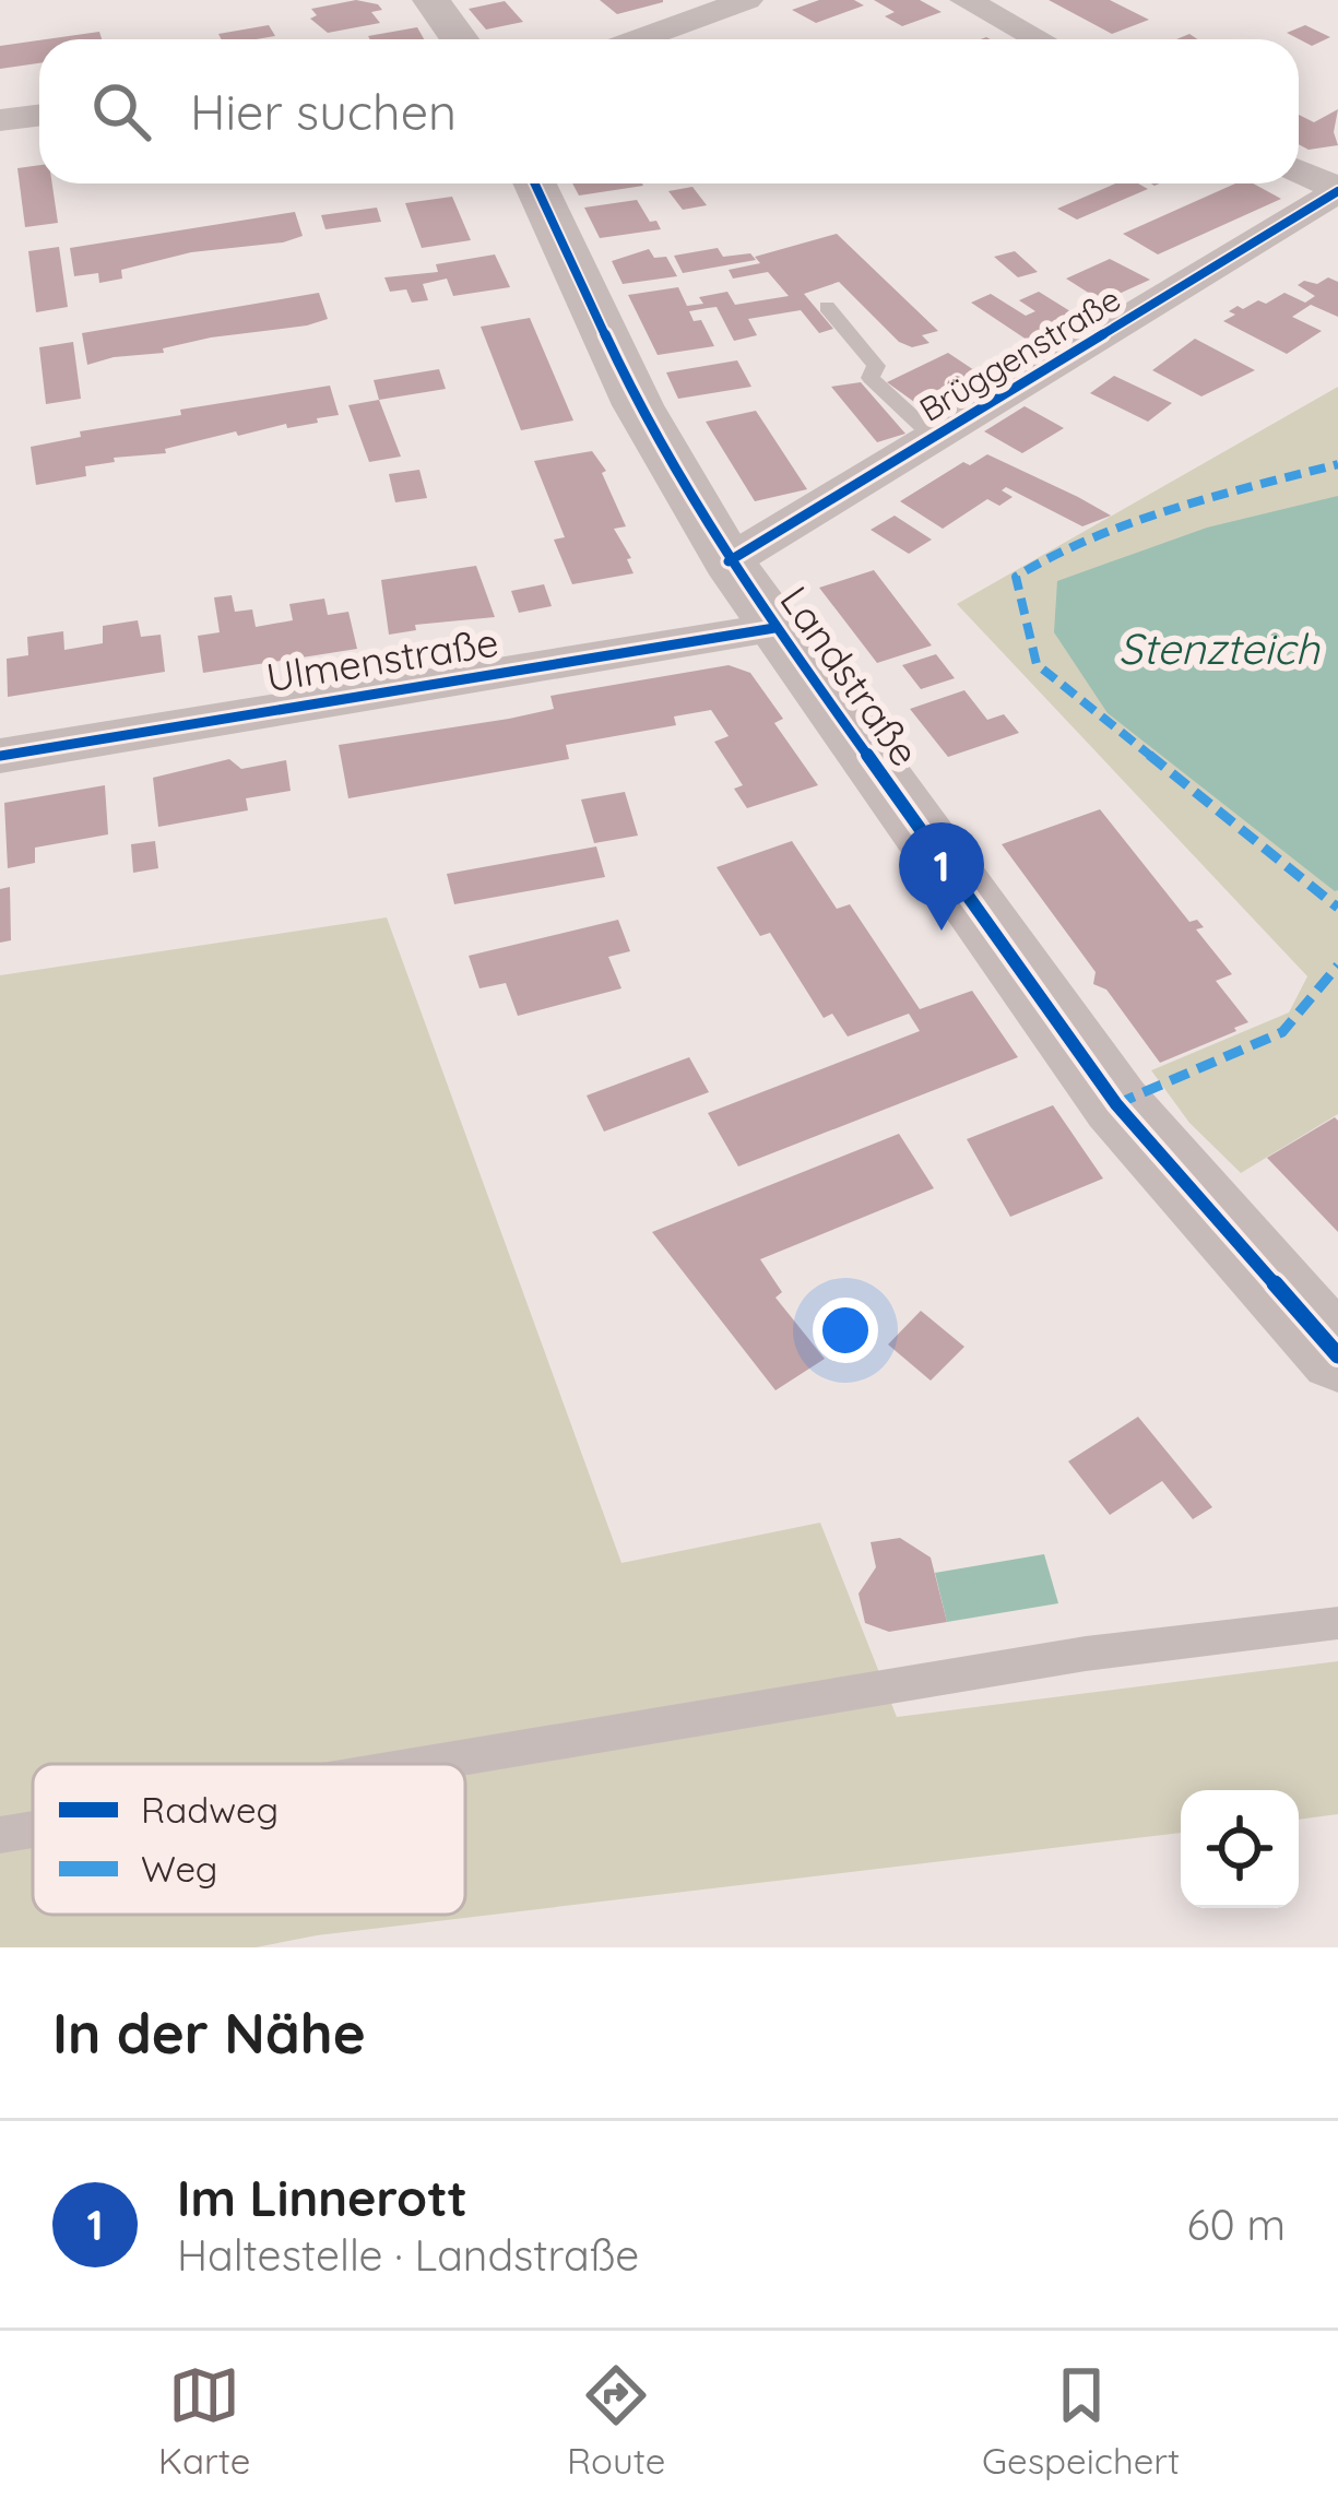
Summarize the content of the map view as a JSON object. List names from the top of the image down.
{
  "streets": {
    "street": ["Brüggenstraße", "Ulmenstraße", "Landstraße"]
  },
  "crossings": [
    ["Brüggenstraße", "Landstraße"],
    ["Ulmenstraße", "Landstraße"]
  ],
  "water": ["Stenzteich"],
  "legend": ["Radweg", "Weg"],
  "page": {
    "search": "Hier suchen",
    "pins": "1",
    "heading": "In der Nähe",
    "list": [
      {
        "mark": "1",
        "name": "Im Linnerott",
        "note": "Haltestelle · Landstraße",
        "value": "60 m"
      }
    ],
    "nav": ["Karte", "Route", "Gespeichert"]
  }
}
